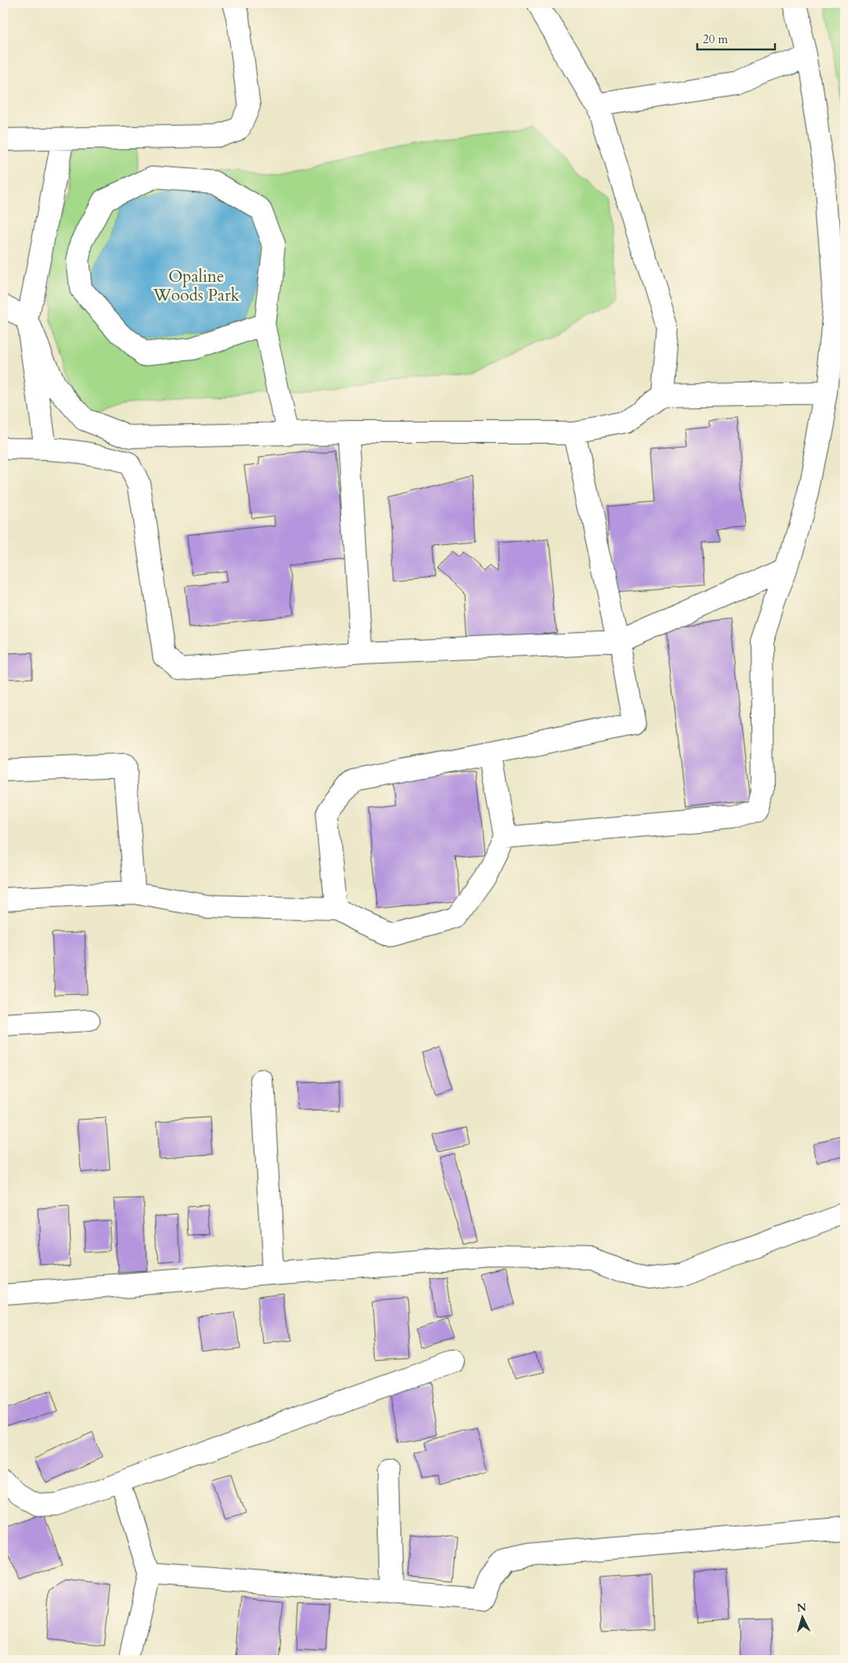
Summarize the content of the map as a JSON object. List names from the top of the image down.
{
  "parks": ["Opaline Woods Park"],
  "scale_bar": "20 m",
  "north": "top"
}
